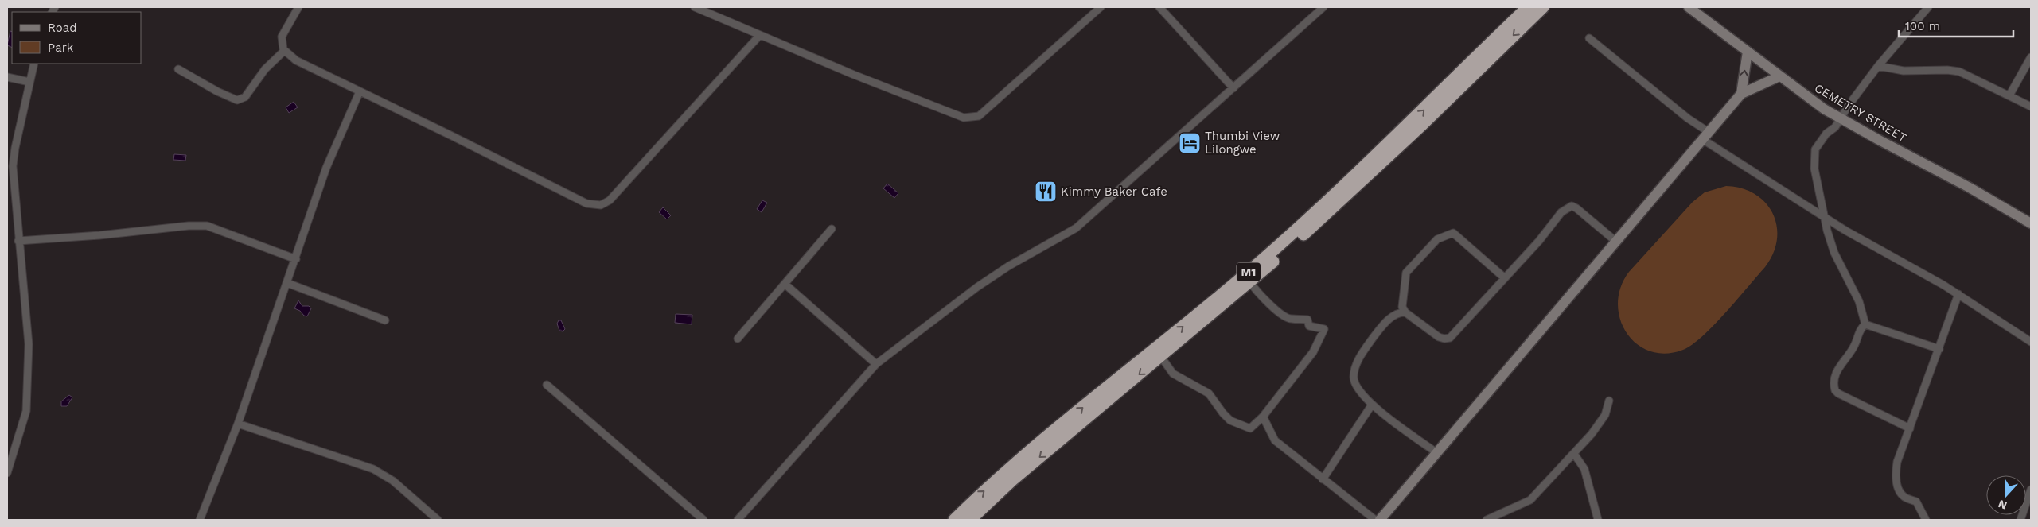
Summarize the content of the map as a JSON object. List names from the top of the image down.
{
  "streets": {
    "highway": ["M1"],
    "street": ["CEMETRY STREET"]
  },
  "places": {
    "hotel": ["Thumbi View Lilongwe"],
    "restaurant": ["Kimmy Baker Cafe"]
  },
  "legend": ["Road", "Park"],
  "scale_bar": "100 m",
  "north": "bottom"
}
